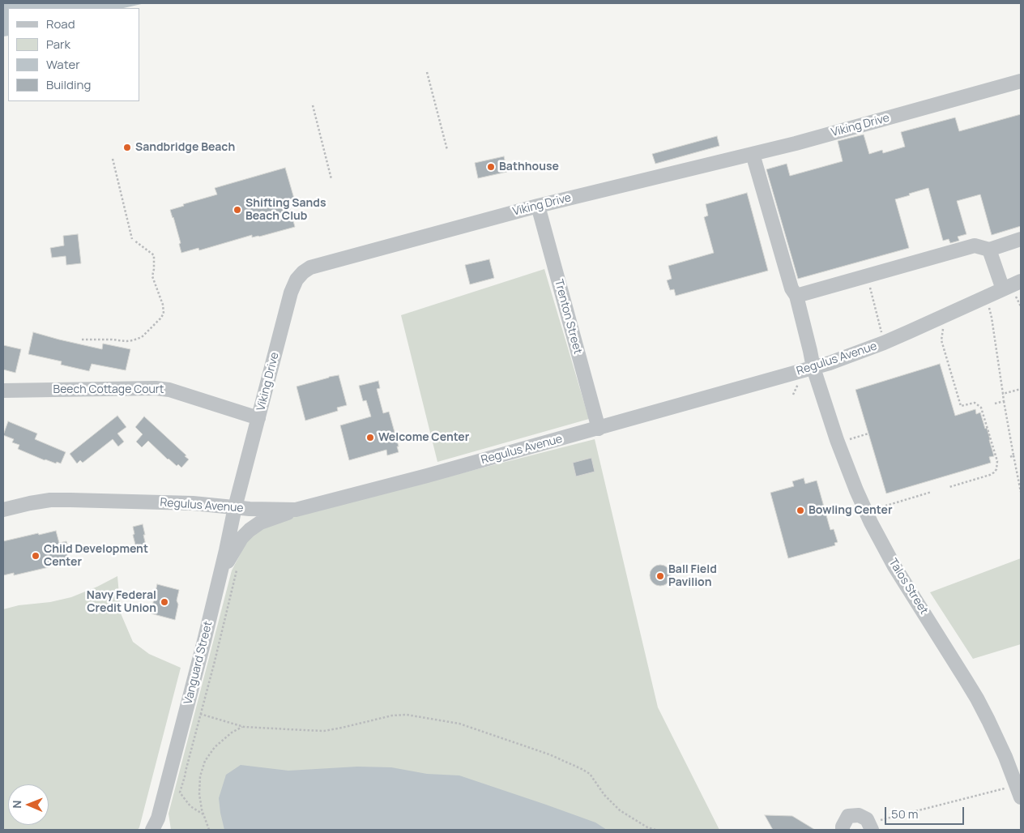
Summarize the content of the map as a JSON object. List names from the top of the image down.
{
  "streets": {
    "street": [
      "Viking Drive",
      "Trenton Street",
      "Regulus Avenue",
      "Beech Cottage Court",
      "Talos Street",
      "Vanguard Street"
    ]
  },
  "crossings": [
    ["Viking Drive", "Trenton Street"],
    ["Viking Drive", "Regulus Avenue"],
    ["Viking Drive", "Beech Cottage Court"],
    ["Viking Drive", "Talos Street"],
    ["Viking Drive", "Vanguard Street"],
    ["Trenton Street", "Regulus Avenue"],
    ["Regulus Avenue", "Talos Street"],
    ["Regulus Avenue", "Vanguard Street"]
  ],
  "places": [
    "Sandbridge Beach",
    "Bathhouse",
    "Shifting Sands Beach Club",
    "Welcome Center",
    "Bowling Center",
    "Child Development Center",
    "Ball Field Pavilion",
    "Navy Federal Credit Union"
  ],
  "legend": [
    "Road",
    "Park",
    "Water",
    "Building"
  ],
  "scale_bar": "50 m",
  "north": "left"
}
